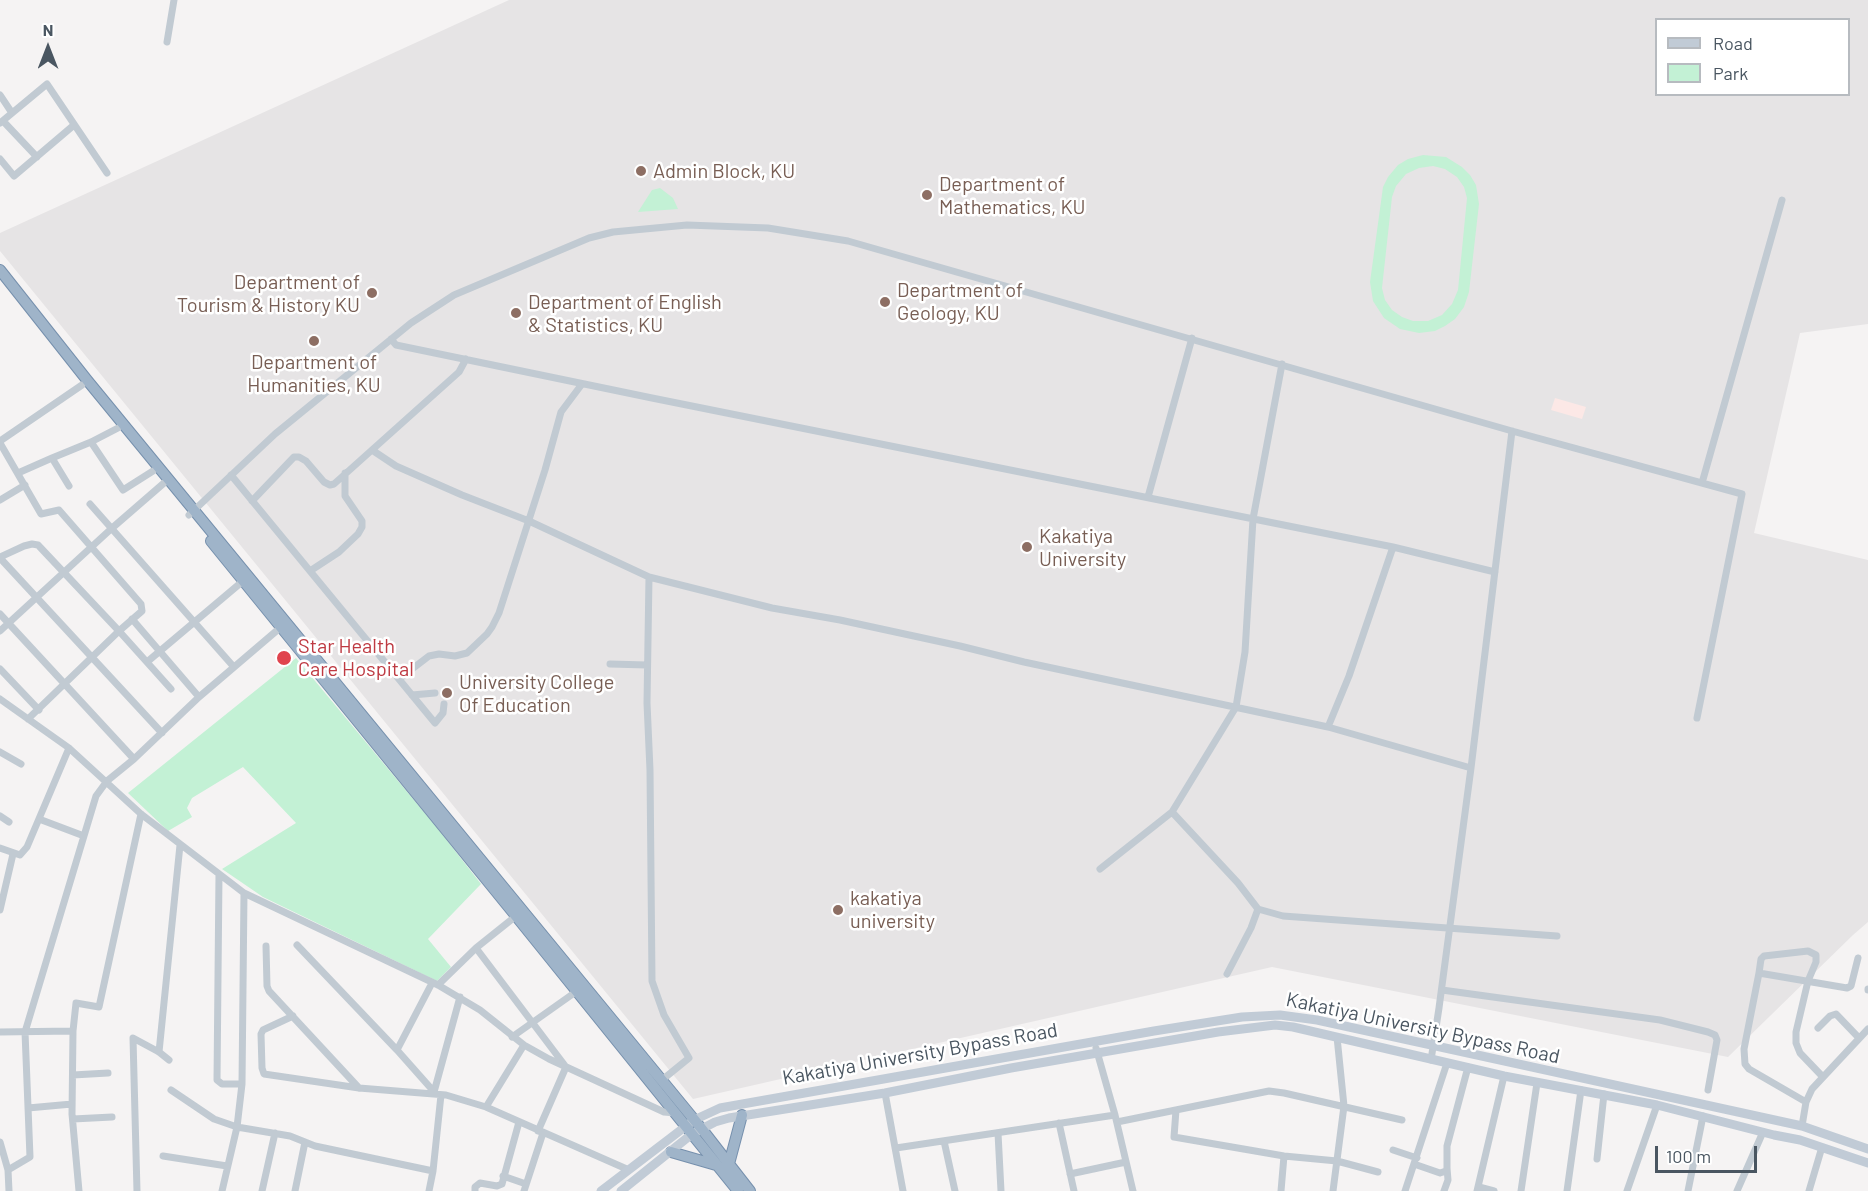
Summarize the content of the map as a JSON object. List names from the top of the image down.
{
  "streets": {
    "main road": ["Kakatiya University Bypass Road"]
  },
  "places": [
    "Admin Block, KU",
    "Department of Mathematics, KU",
    "Department of Tourism & History KU",
    "Department of Geology, KU",
    "Department of English & Statistics, KU",
    "Department of Humanities, KU",
    "Kakatiya University",
    "Star Health Care Hospital",
    "University College Of Education",
    "kakatiya university"
  ],
  "legend": ["Road", "Park"],
  "scale_bar": "100 m",
  "north": "top"
}
